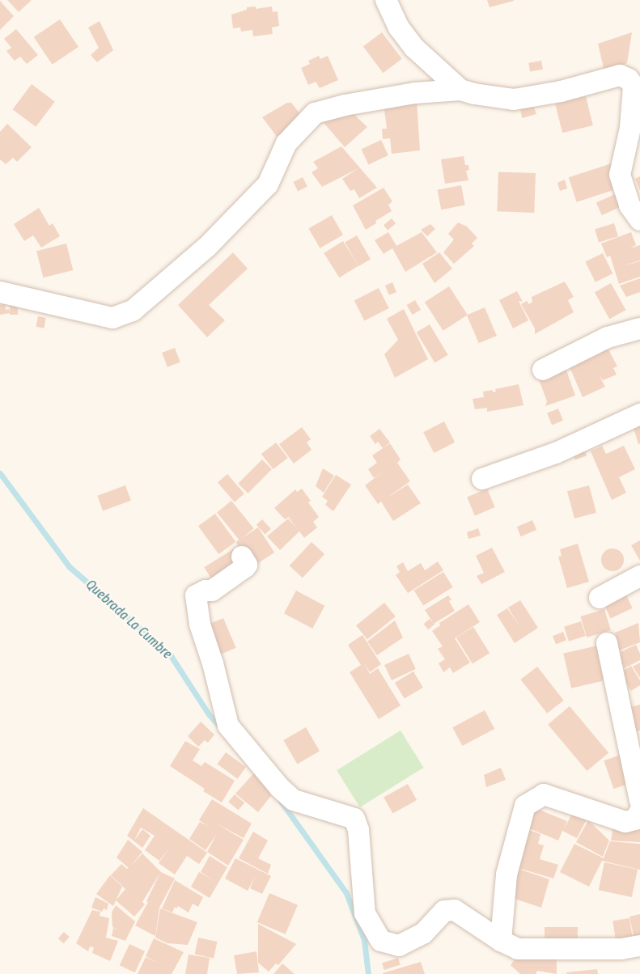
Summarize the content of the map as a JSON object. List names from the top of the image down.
{
  "water": ["Quebrada La Cumbre"]
}
